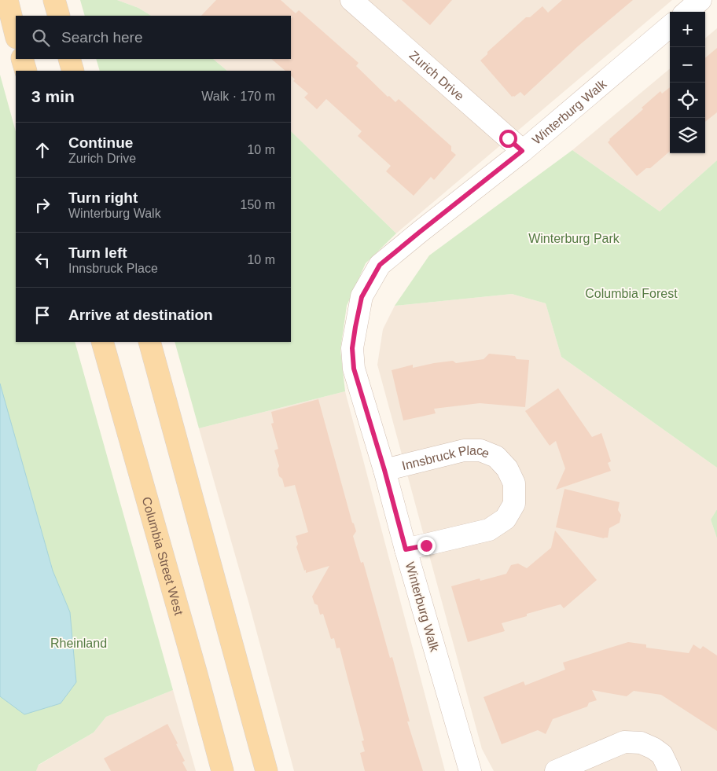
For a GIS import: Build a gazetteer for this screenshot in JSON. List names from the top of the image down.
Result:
{
  "streets": {
    "main road": ["Columbia Street West"],
    "street": ["Zurich Drive", "Winterburg Walk", "Innsbruck Place"]
  },
  "crossings": [
    ["Zurich Drive", "Winterburg Walk"],
    ["Winterburg Walk", "Innsbruck Place"]
  ],
  "parks": ["Winterburg Park", "Columbia Forest", "Rheinland"],
  "page": {
    "map_buttons": ["+", "−"],
    "search": "Search here",
    "heading": ["3 min", "Walk · 170 m"],
    "list": [
      ["Continue", "Zurich Drive", "10 m"],
      ["Turn right", "Winterburg Walk", "150 m"],
      ["Turn left", "Innsbruck Place", "10 m"],
      "Arrive at destination"
    ]
  }
}
